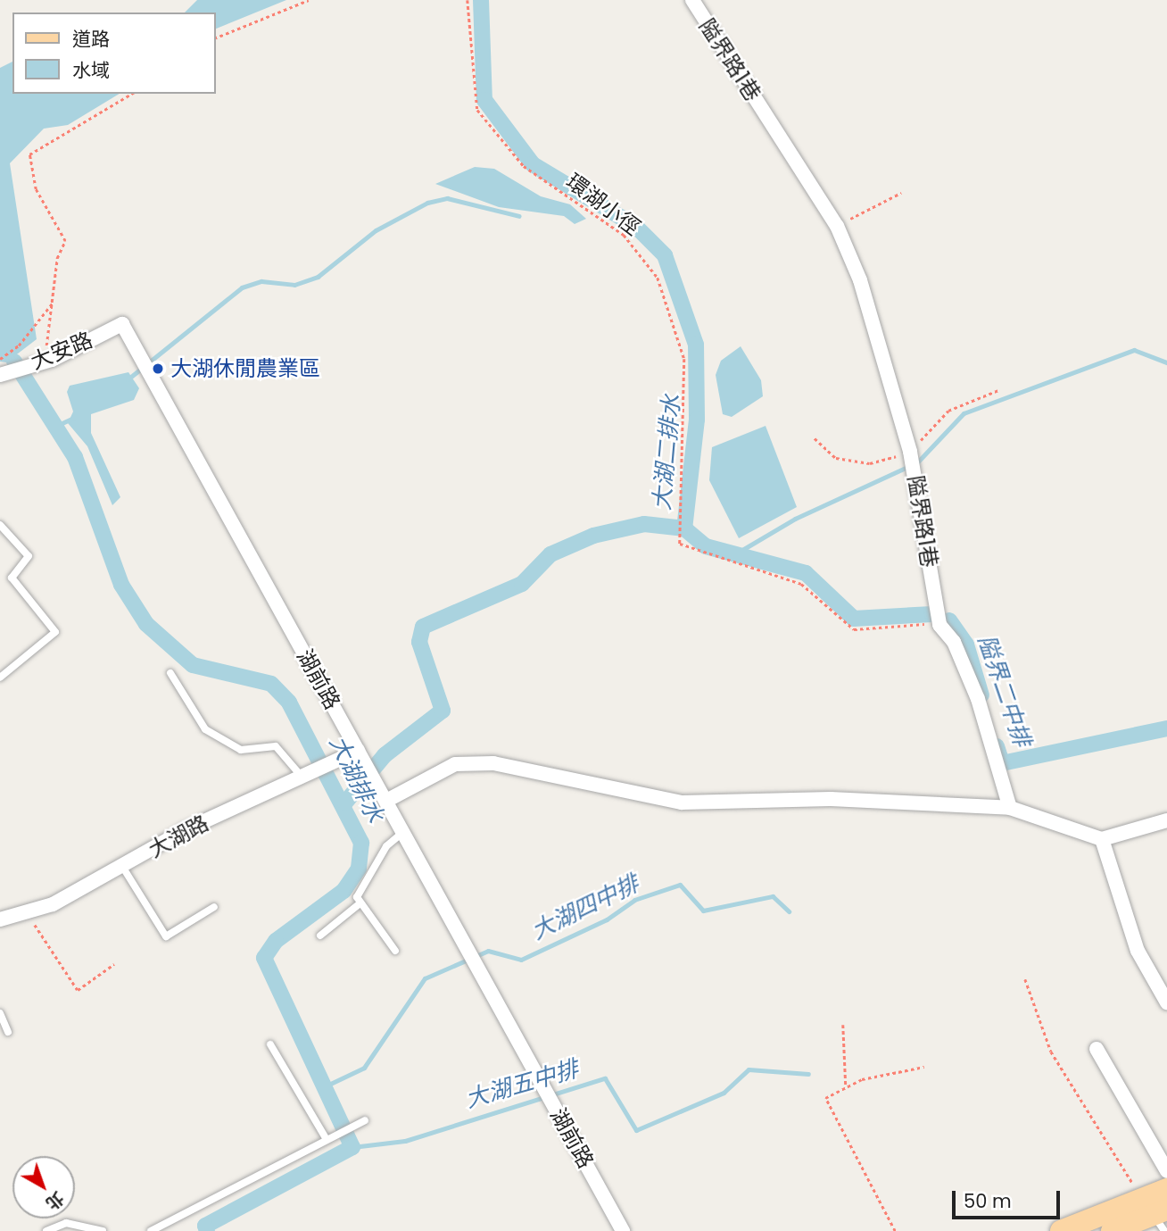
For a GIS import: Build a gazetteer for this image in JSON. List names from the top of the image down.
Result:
{
  "streets": {
    "street": [
      "隘界路1巷",
      "大安路",
      "湖前路",
      "大湖路"
    ],
    "path": ["環湖小徑"]
  },
  "crossings": [
    ["隘界路1巷", "環湖小徑"],
    ["大安路", "湖前路"],
    ["湖前路", "大湖路"]
  ],
  "water": [
    "大湖二排水",
    "隘界二中排",
    "大湖排水",
    "大湖四中排",
    "大湖五中排"
  ],
  "places": ["大湖休閒農業區"],
  "legend": ["道路", "水域"],
  "scale_bar": "50 m",
  "north": "bottom right"
}
